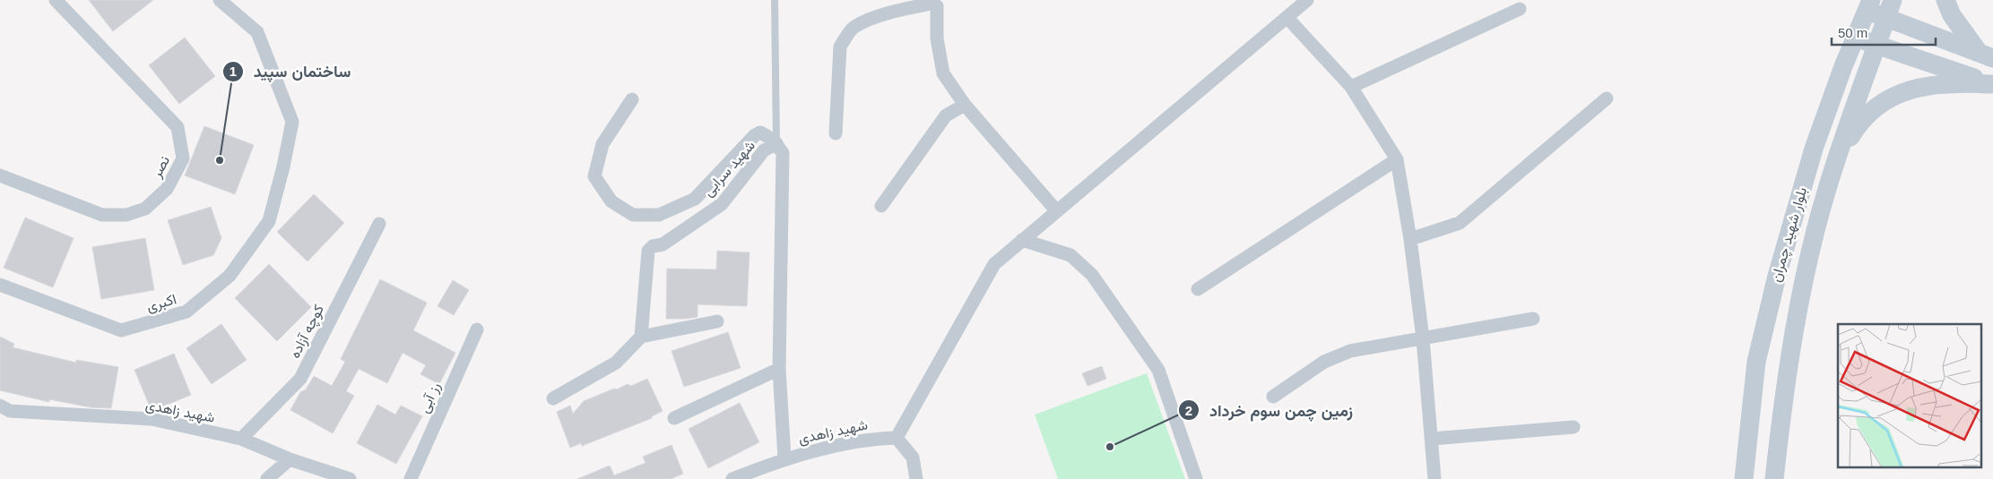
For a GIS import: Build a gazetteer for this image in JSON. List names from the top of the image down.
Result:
{
  "streets": {
    "main road": ["بلوار شهید چمران"],
    "street": [
      "نصر",
      "شهید سرابی",
      "اکبری",
      "کوچه آزاده",
      "رز آبی",
      "شهید زاهدی"
    ]
  },
  "crossings": [
    ["شهید سرابی", "شهید زاهدی"],
    ["کوچه آزاده", "شهید زاهدی"]
  ],
  "places": ["ساختمان سپید", "زمین چمن سوم خرداد"],
  "scale_bar": "50 m"
}
